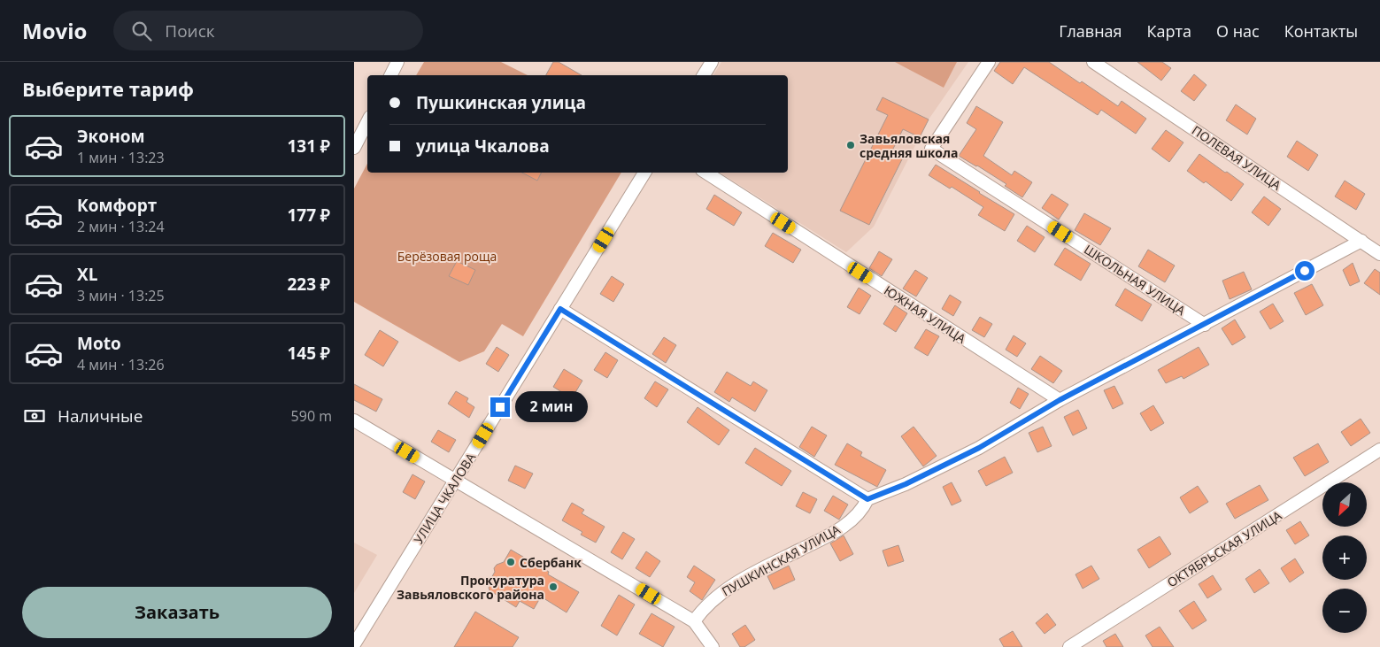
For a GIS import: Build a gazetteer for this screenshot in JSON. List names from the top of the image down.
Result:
{
  "streets": {
    "street": [
      "ПОЛЕВАЯ УЛИЦА",
      "ШКОЛЬНАЯ УЛИЦА",
      "ЮЖНАЯ УЛИЦА",
      "УЛИЦА ЧКАЛОВА",
      "ОКТЯБРЬСКАЯ УЛИЦА",
      "ПУШКИНСКАЯ УЛИЦА"
    ]
  },
  "parks": ["Берёзовая роща"],
  "places": ["Завьяловская средняя школа", "Сбербанк", "Прокуратура Завьяловского района"],
  "north": "bottom left",
  "page": {
    "header": "Movio",
    "search": "Поиск",
    "nav": [
      "Главная",
      "Карта",
      "О нас",
      "Контакты"
    ],
    "heading": "Выберите тариф",
    "banner": ["Пушкинская улица", "улица Чкалова"],
    "list": [
      {
        "name": "Эконом",
        "note": "1 мин · 13:23",
        "value": "131 ₽"
      },
      {
        "name": "Комфорт",
        "note": "2 мин · 13:24",
        "value": "177 ₽"
      },
      {
        "name": "XL",
        "note": "3 мин · 13:25",
        "value": "223 ₽"
      },
      {
        "name": "Moto",
        "note": "4 мин · 13:26",
        "value": "145 ₽"
      }
    ],
    "pay": ["Наличные", "590 m"],
    "bubble": "2 мин",
    "map_buttons": ["+", "−"],
    "buttons": "Заказать"
  }
}
